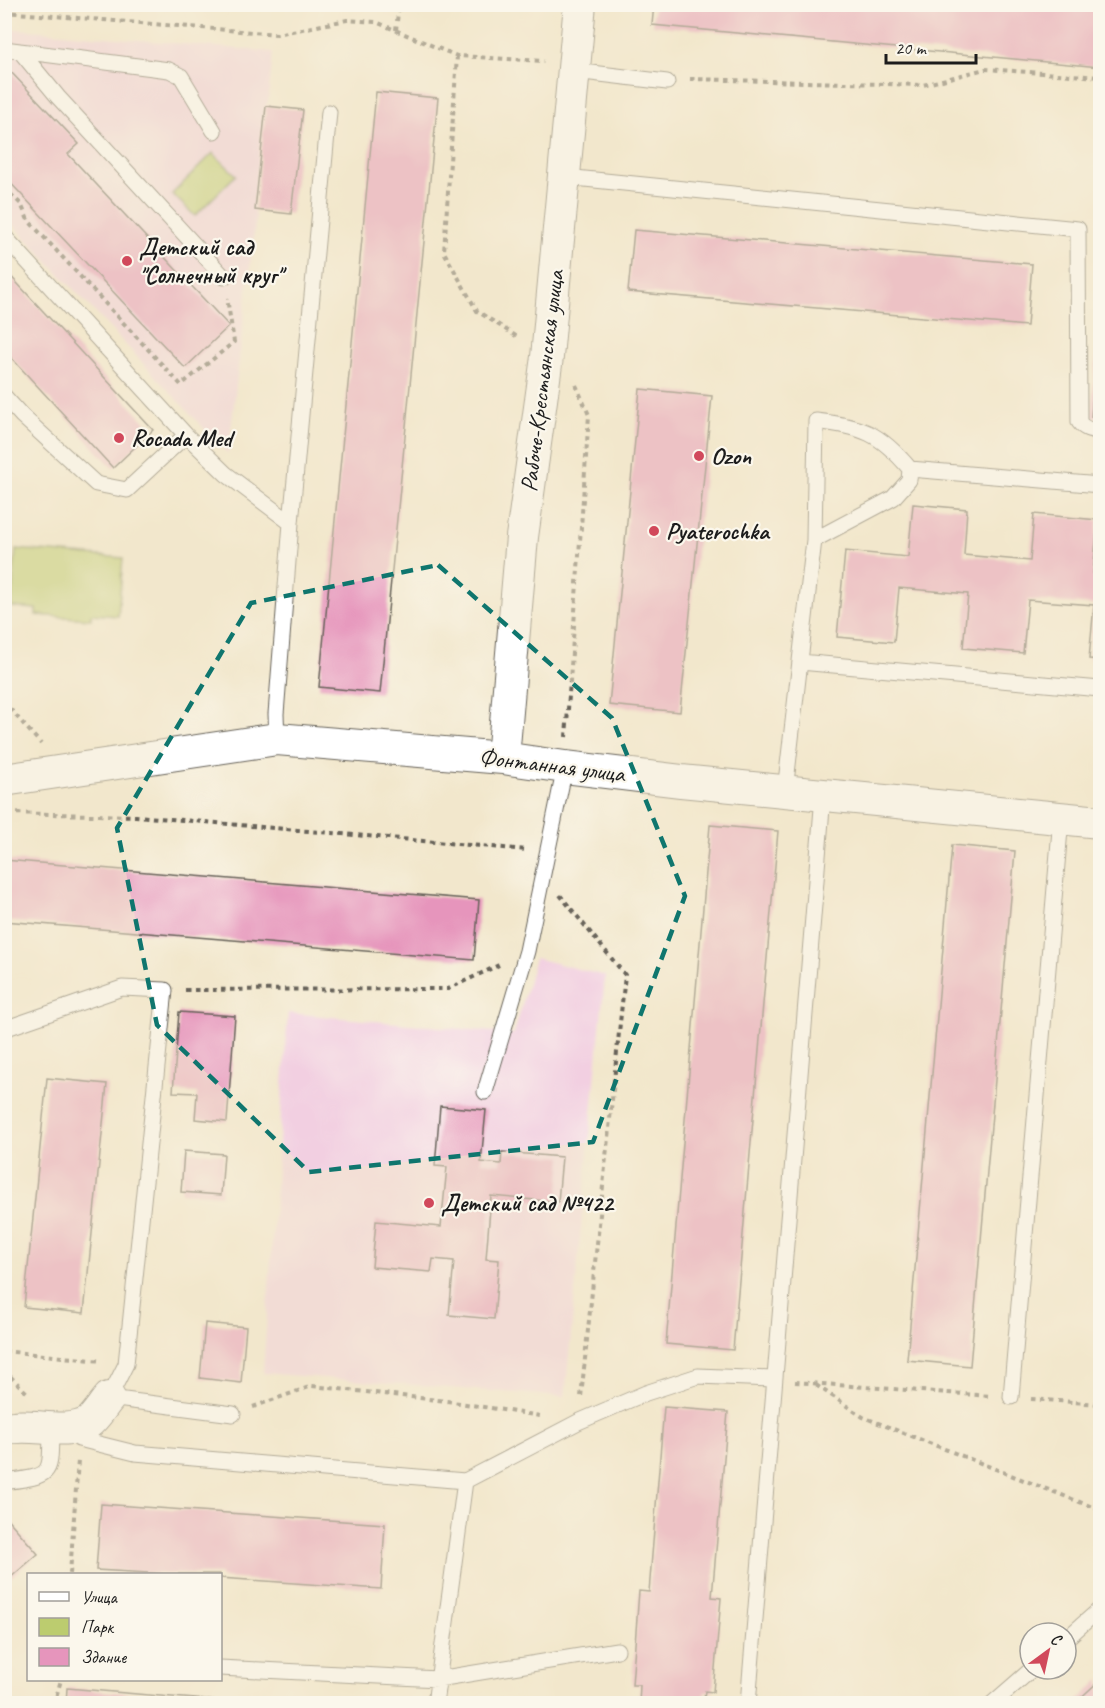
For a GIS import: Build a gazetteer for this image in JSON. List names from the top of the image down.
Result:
{
  "streets": {
    "street": ["Рабоче-Крестьянская улица", "Фонтанная улица"]
  },
  "crossings": [
    ["Рабоче-Крестьянская улица", "Фонтанная улица"]
  ],
  "places": [
    "Детский сад \"Солнечный круг\"",
    "Rocada Med",
    "Ozon",
    "Pyaterochka",
    "Детский сад №422"
  ],
  "legend": ["Улица", "Парк", "Здание"],
  "scale_bar": "20 m",
  "north": "top right"
}
